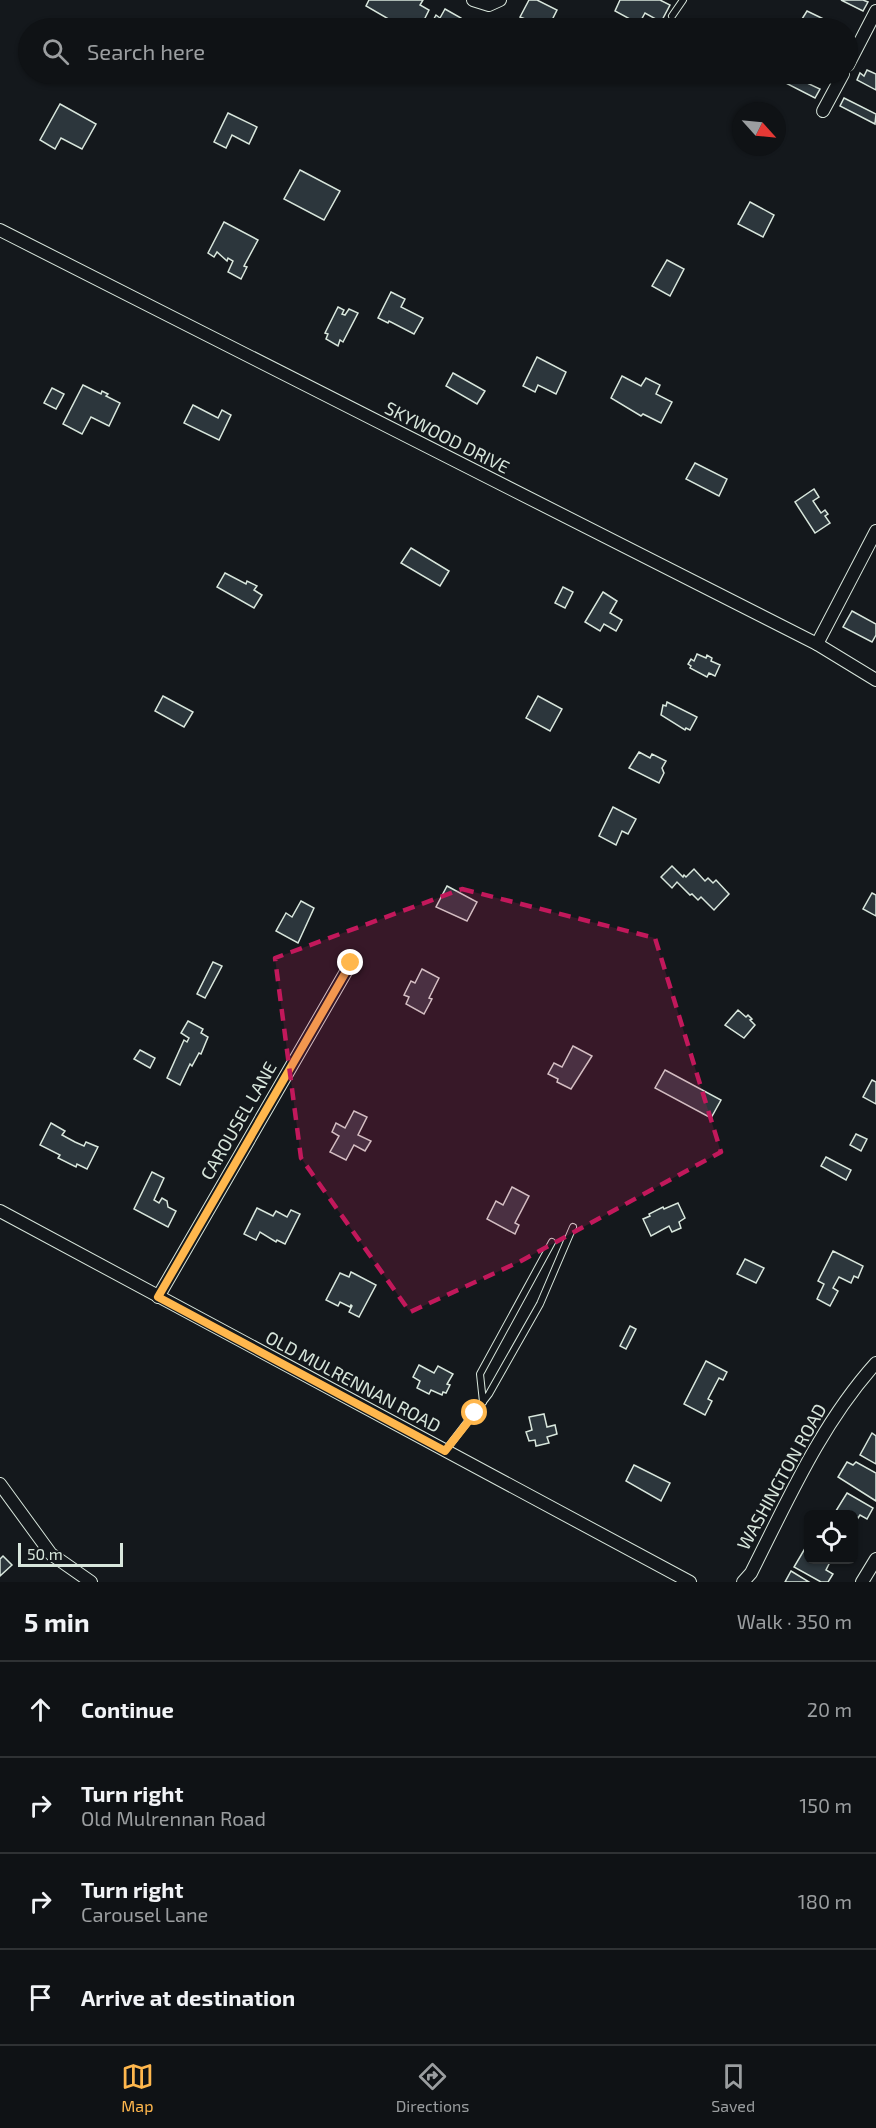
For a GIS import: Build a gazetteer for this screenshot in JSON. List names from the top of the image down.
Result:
{
  "streets": {
    "street": [
      "SKYWOOD DRIVE",
      "CAROUSEL LANE",
      "OLD MULRENNAN ROAD",
      "WASHINGTON ROAD"
    ]
  },
  "crossings": [
    ["CAROUSEL LANE", "OLD MULRENNAN ROAD"]
  ],
  "scale_bar": "50 m",
  "north": "bottom right",
  "page": {
    "search": "Search here",
    "scale": "50 m",
    "heading": ["5 min", "Walk · 350 m"],
    "list": [
      ["Continue", "20 m"],
      ["Turn right", "Old Mulrennan Road", "150 m"],
      ["Turn right", "Carousel Lane", "180 m"],
      "Arrive at destination"
    ],
    "nav": ["Map", "Directions", "Saved"]
  }
}
